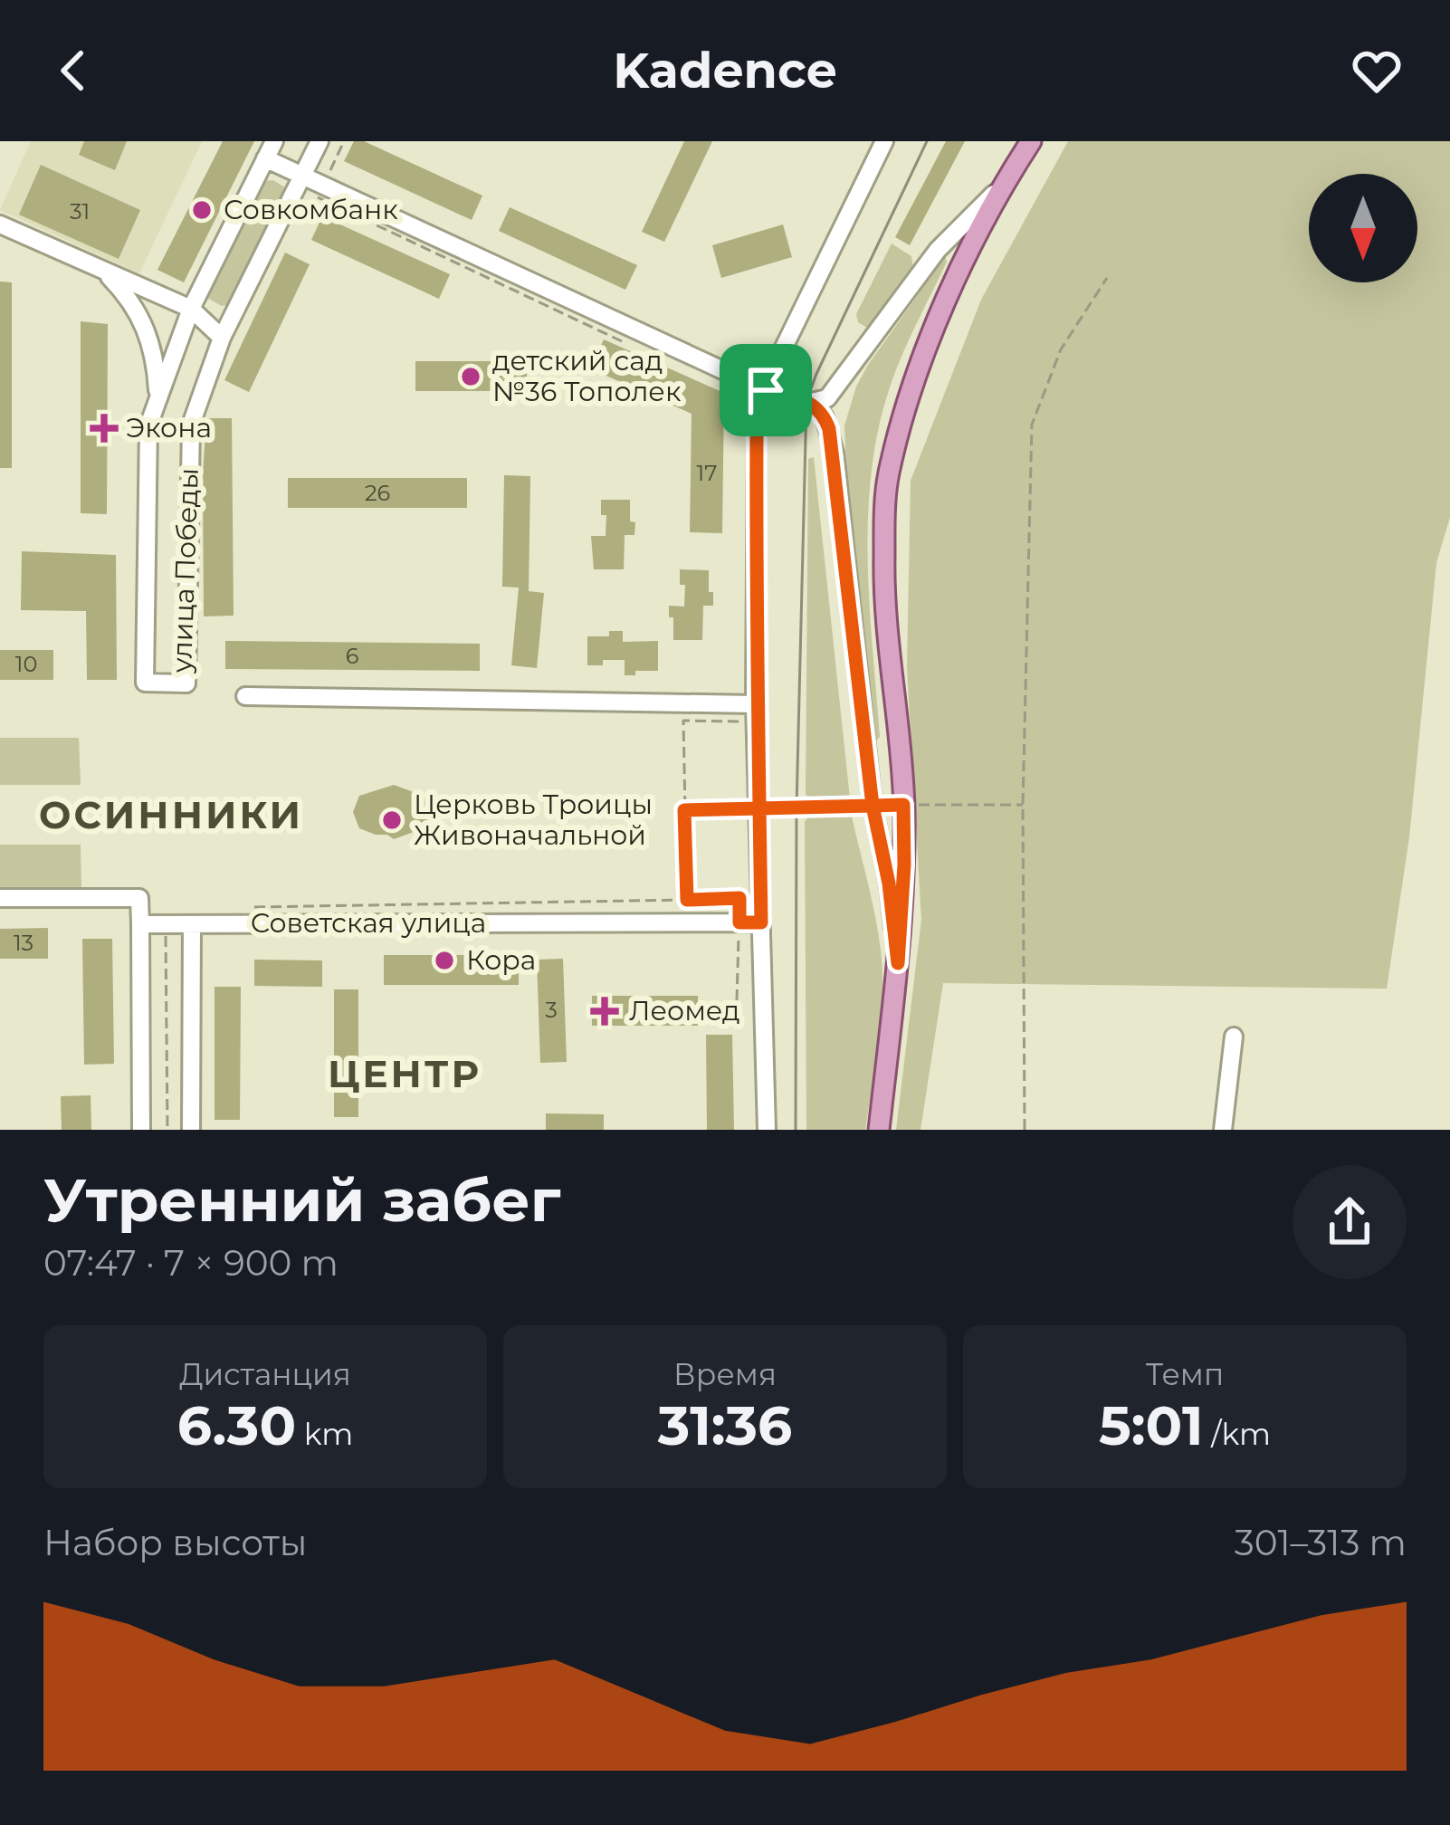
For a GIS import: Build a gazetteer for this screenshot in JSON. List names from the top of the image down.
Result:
{
  "streets": {
    "street": ["улица Победы", "Советская улица"]
  },
  "districts": ["ОСИННИКИ", "ЦЕНТР"],
  "places": {
    "other": [
      "Совкомбанк",
      "детский сад №36 Тополек",
      "Церковь Троицы Живоначальной",
      "Кора"
    ],
    "health": ["Экона", "Леомед"]
  },
  "house_numbers": [
    "31",
    "17",
    "26",
    "6",
    "10",
    "13",
    "3"
  ],
  "north": "bottom",
  "page": {
    "header": "Kadence",
    "heading": ["Утренний забег", "07:47 · 7 × 900 m"],
    "stats": [
      ["Дистанция", "6.30 km"],
      ["Время", "31:36"],
      ["Темп", "5:01 /km"]
    ],
    "chart": ["Набор высоты", "301–313 m"]
  }
}
